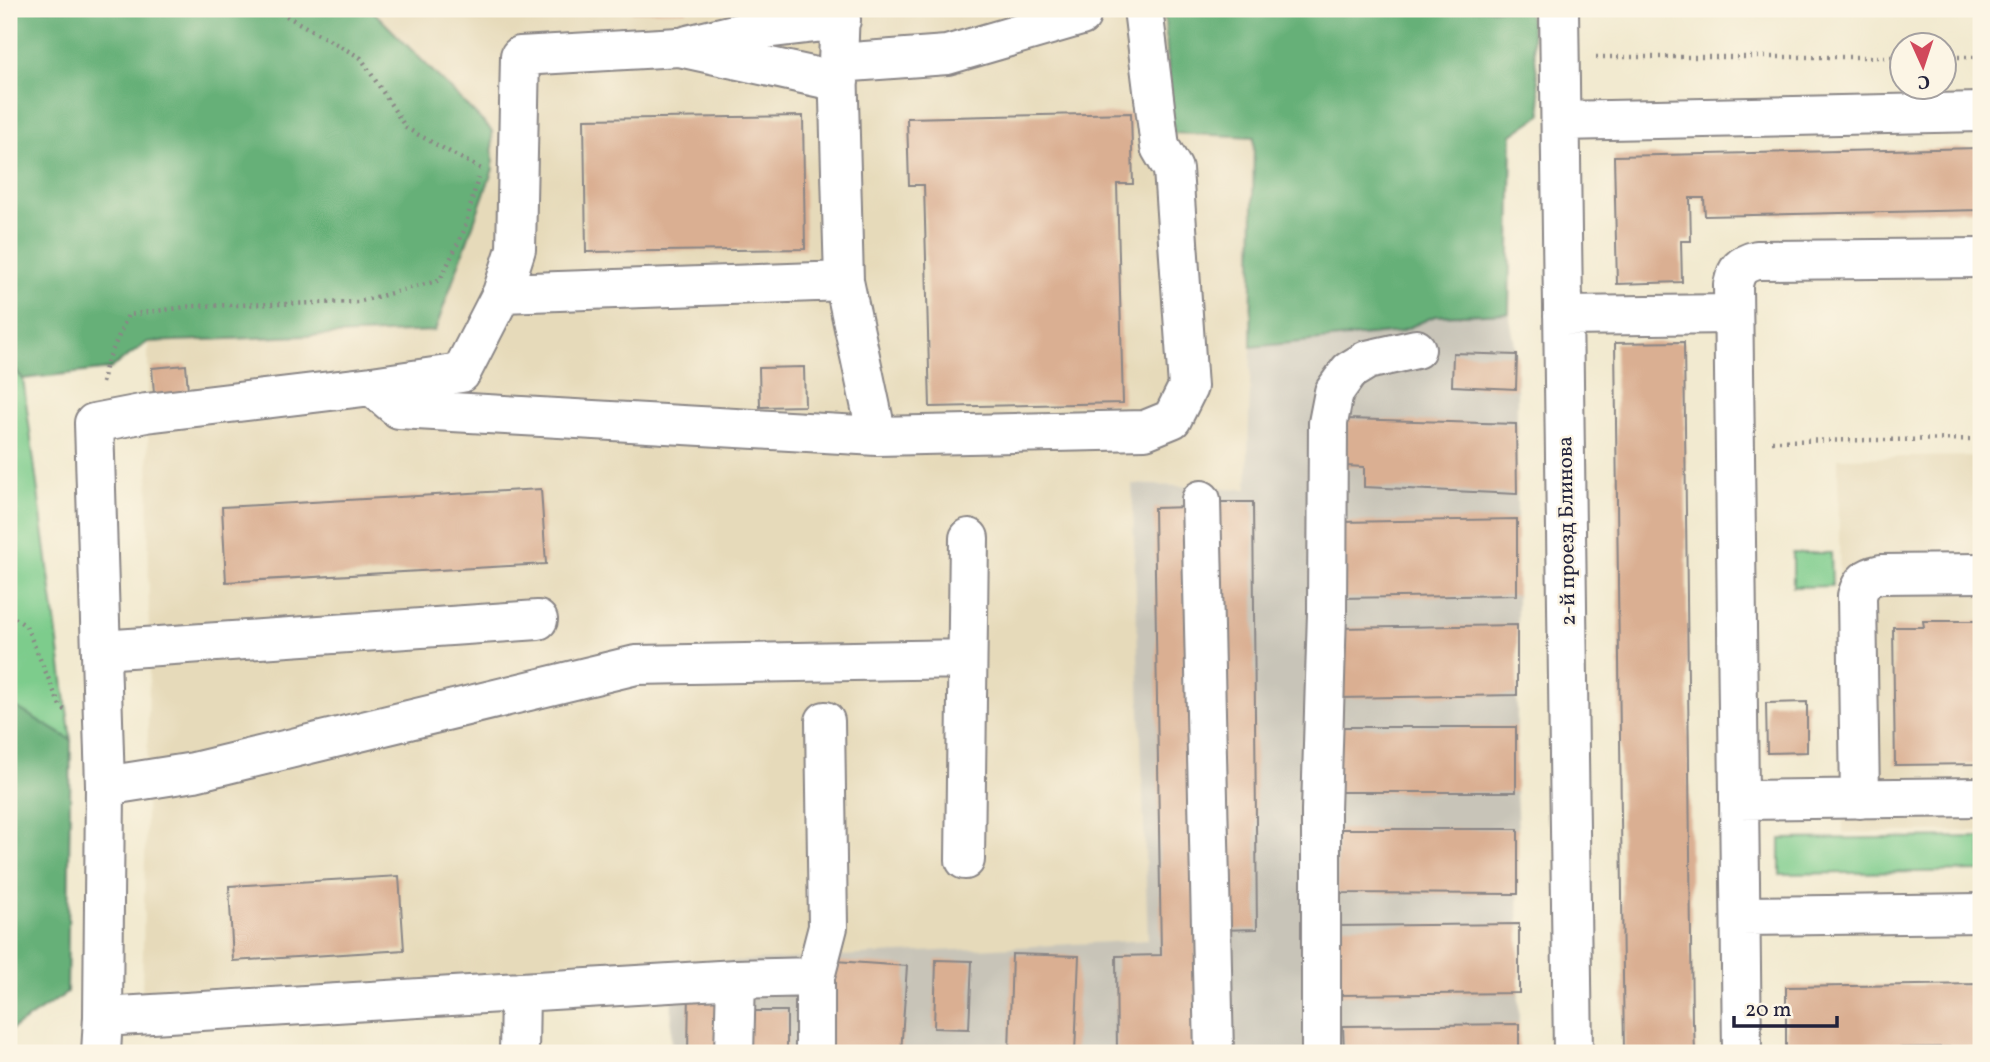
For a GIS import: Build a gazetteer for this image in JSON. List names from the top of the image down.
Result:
{
  "streets": {
    "street": ["2-й проезд Блинова"]
  },
  "scale_bar": "20 m",
  "north": "bottom"
}
